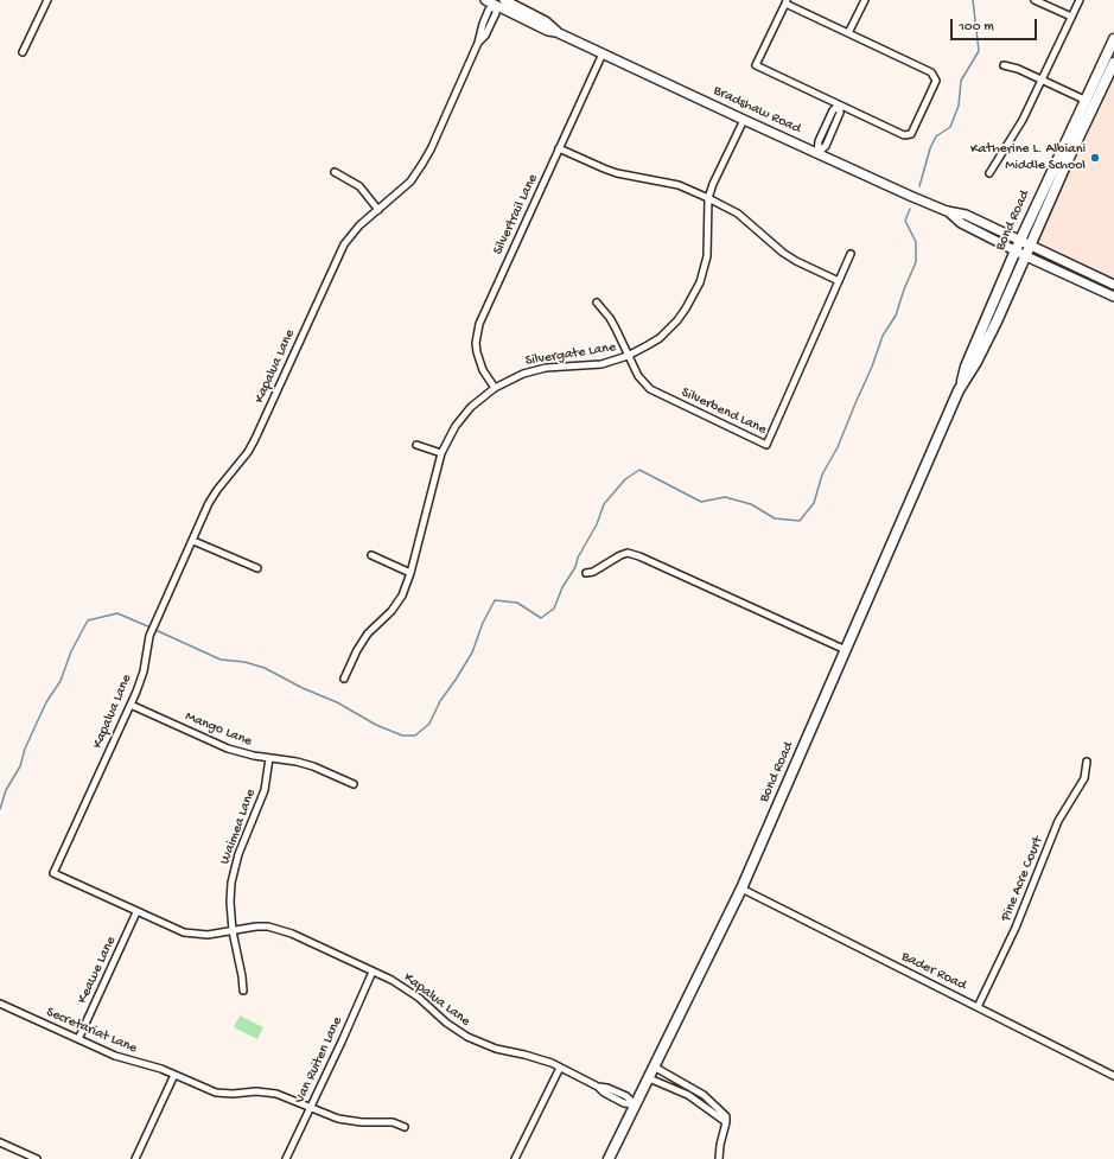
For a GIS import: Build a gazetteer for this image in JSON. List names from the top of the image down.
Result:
{
  "streets": {
    "main road": ["Bradshaw Road", "Bond Road"],
    "street": [
      "Silvertrail Lane",
      "Silvergate Lane",
      "Kapalua Lane",
      "Silverbend Lane",
      "Mango Lane",
      "Waimea Lane",
      "Pine Acre Court",
      "Keawe Lane",
      "Bader Road",
      "Secretariat Lane",
      "Van Ruiten Lane"
    ]
  },
  "crossings": [
    ["Bradshaw Road", "Silvertrail Lane"],
    ["Bradshaw Road", "Bond Road"],
    ["Bradshaw Road", "Silvergate Lane"],
    ["Bradshaw Road", "Kapalua Lane"],
    ["Silvertrail Lane", "Silvergate Lane"],
    ["Bond Road", "Kapalua Lane"],
    ["Bond Road", "Bader Road"],
    ["Silvergate Lane", "Silverbend Lane"],
    ["Kapalua Lane", "Mango Lane"],
    ["Kapalua Lane", "Waimea Lane"],
    ["Kapalua Lane", "Keawe Lane"],
    ["Kapalua Lane", "Van Ruiten Lane"],
    ["Mango Lane", "Waimea Lane"],
    ["Pine Acre Court", "Bader Road"],
    ["Keawe Lane", "Secretariat Lane"],
    ["Secretariat Lane", "Van Ruiten Lane"]
  ],
  "places": ["Katherine L. Albiani Middle School"],
  "scale_bar": "100 m"
}
